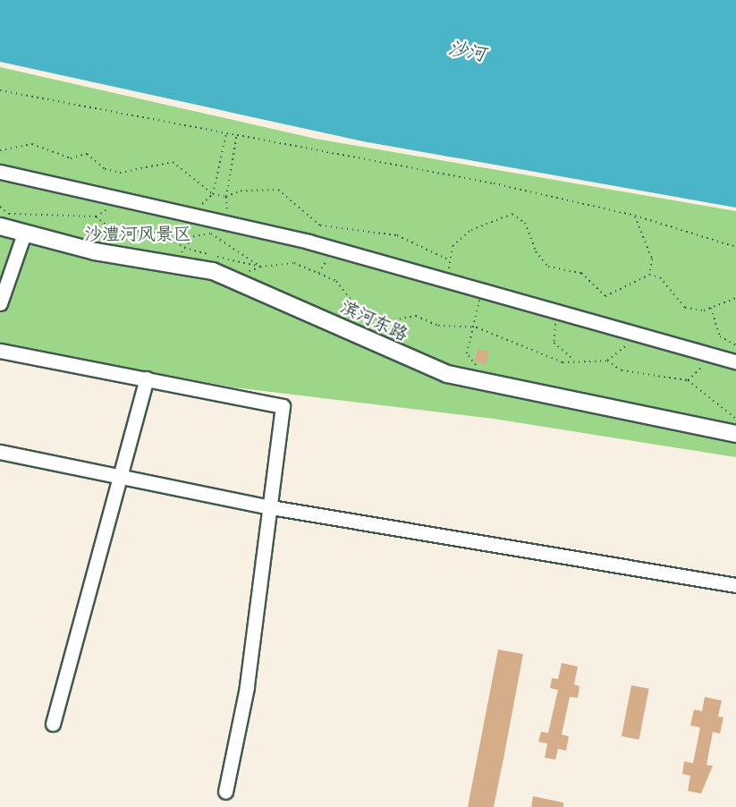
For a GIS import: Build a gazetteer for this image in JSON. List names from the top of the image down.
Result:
{
  "streets": {
    "street": ["滨河东路"]
  },
  "water": ["沙河"],
  "parks": ["沙澧河风景区"]
}
